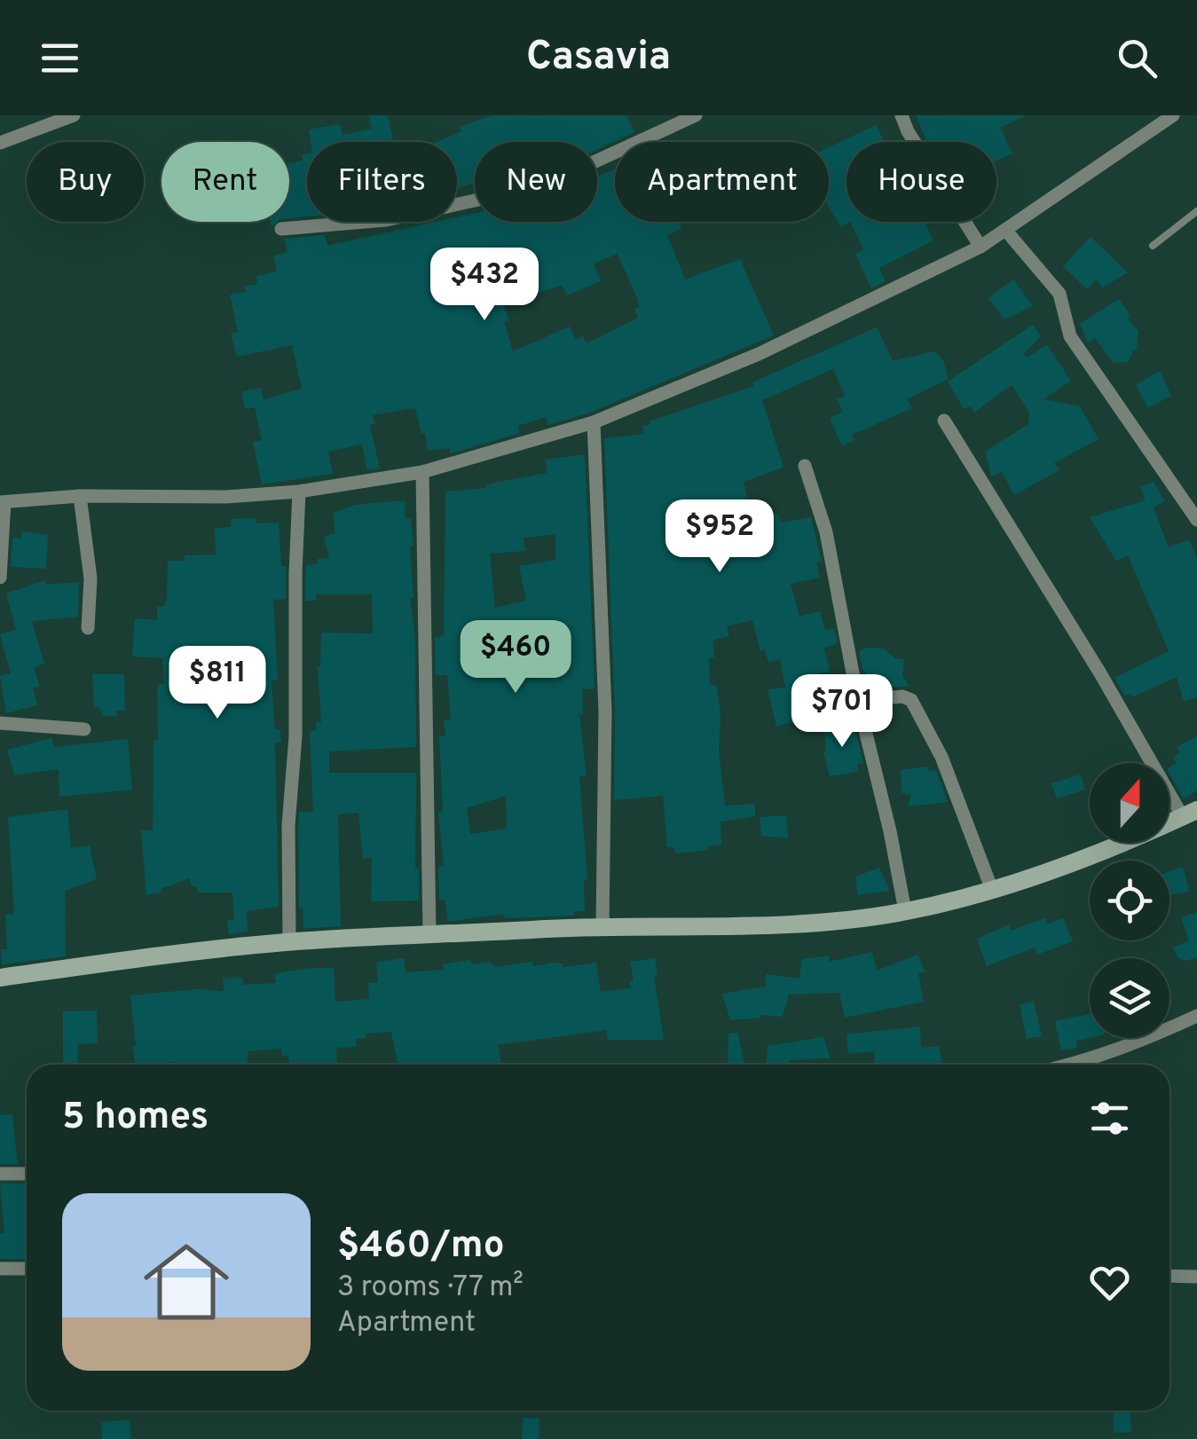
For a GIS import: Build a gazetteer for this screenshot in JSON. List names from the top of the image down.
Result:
{
  "north": "top",
  "page": {
    "header": "Casavia",
    "chip": [
      "Buy",
      "Rent",
      "Filters",
      "New",
      "Apartment",
      "House"
    ],
    "price": [
      "$432",
      "$952",
      "$460",
      "$811",
      "$701"
    ],
    "heading": "5 homes",
    "list": [
      {
        "name": "$460/mo",
        "note": "3 rooms · 77 m² · Apartment"
      }
    ]
  }
}
